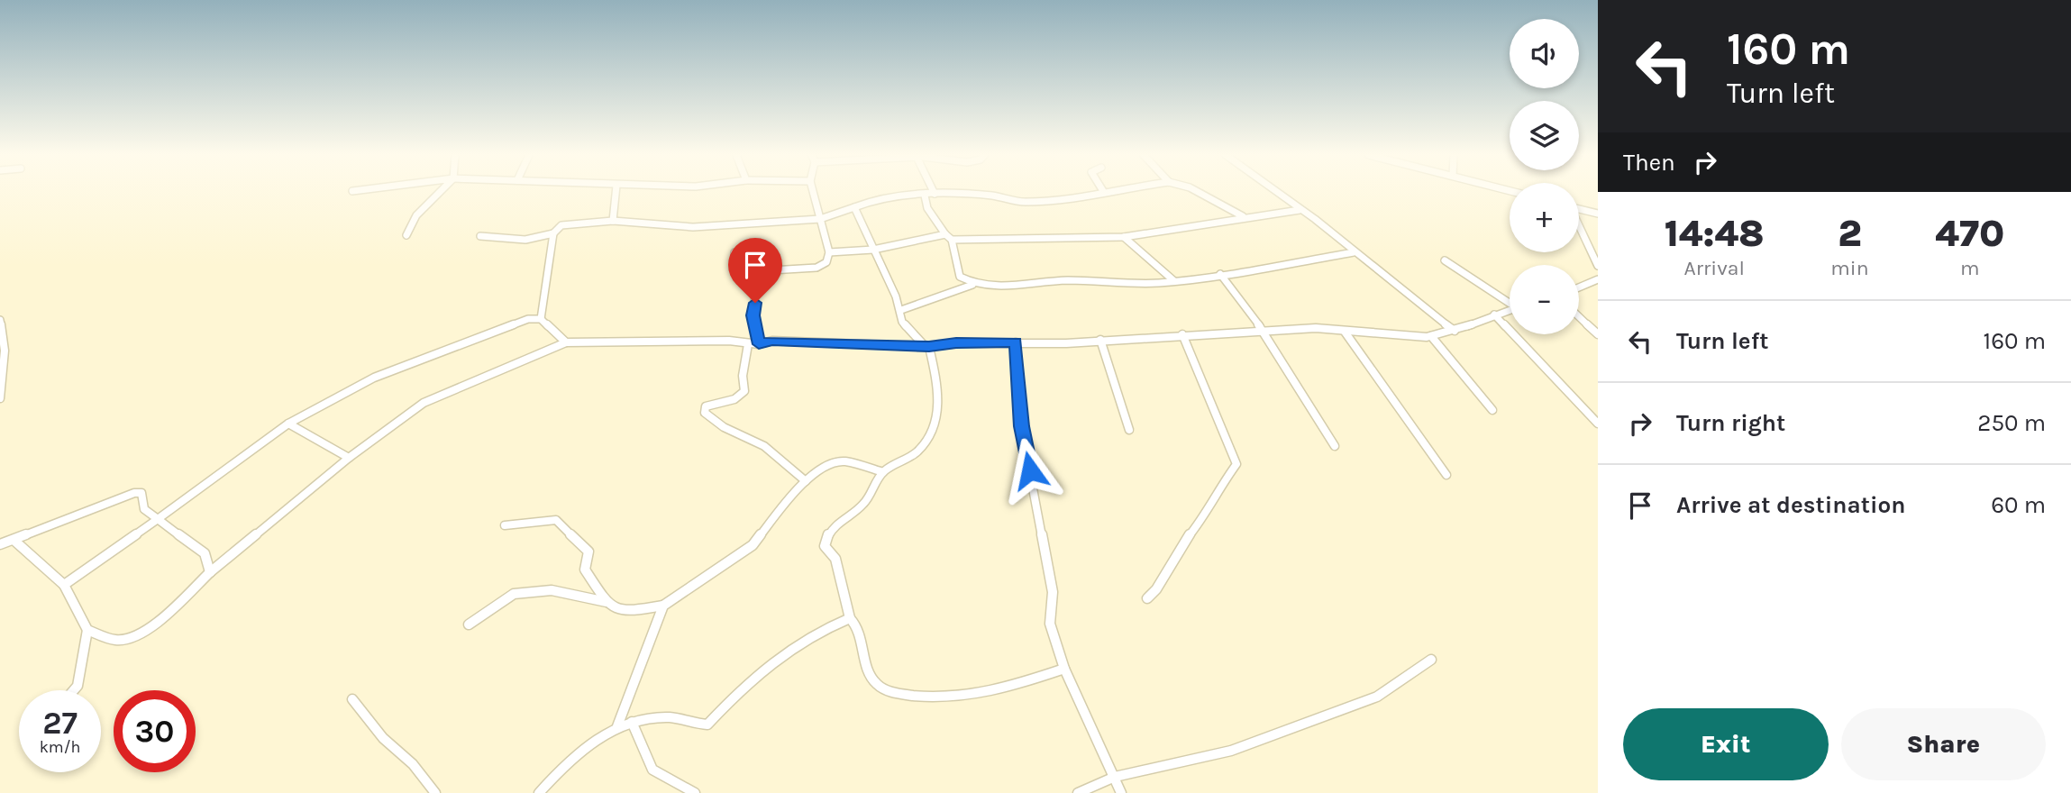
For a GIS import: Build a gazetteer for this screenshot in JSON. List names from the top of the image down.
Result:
{
  "page": {
    "turn": ["160 m", "Turn left"],
    "map_buttons": ["+", "−"],
    "then": "Then",
    "eta": [
      "14:48",
      "Arrival",
      "2",
      "min",
      "470",
      "m"
    ],
    "list": [
      {
        "name": "Turn left",
        "value": "160 m"
      },
      {
        "name": "Turn right",
        "value": "250 m"
      },
      {
        "name": "Arrive at destination",
        "value": "60 m"
      }
    ],
    "speed": "27 km/h",
    "limit": "30",
    "buttons": ["Exit", "Share"]
  }
}
